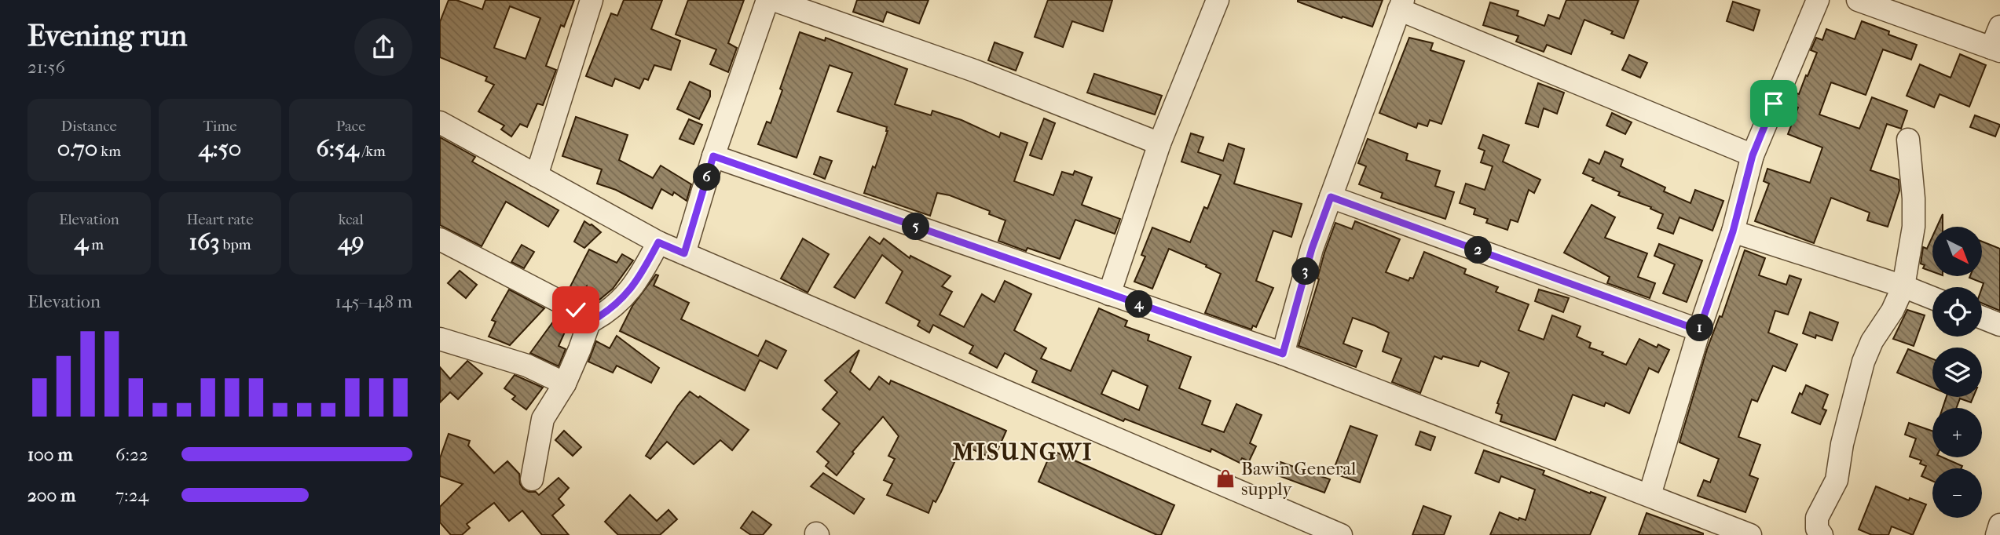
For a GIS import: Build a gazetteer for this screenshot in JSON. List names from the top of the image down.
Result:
{
  "districts": ["MISUNGWI"],
  "places": {
    "shop": ["Bawin General supply"]
  },
  "north": "bottom right",
  "page": {
    "heading": ["Evening run", "21:56"],
    "stats": [
      ["Distance", "0.70 km"],
      ["Time", "4:50"],
      ["Pace", "6:54 /km"],
      ["Elevation", "4 m"],
      ["Heart rate", "163 bpm"],
      ["kcal", "49"]
    ],
    "pins": [
      "6",
      "5",
      "2",
      "3",
      "4",
      "1"
    ],
    "map_buttons": ["+", "−"],
    "chart": ["Elevation", "145–148 m"],
    "list": [
      {
        "name": "100 m",
        "note": "6:22"
      },
      {
        "name": "200 m",
        "note": "7:24"
      }
    ]
  }
}
